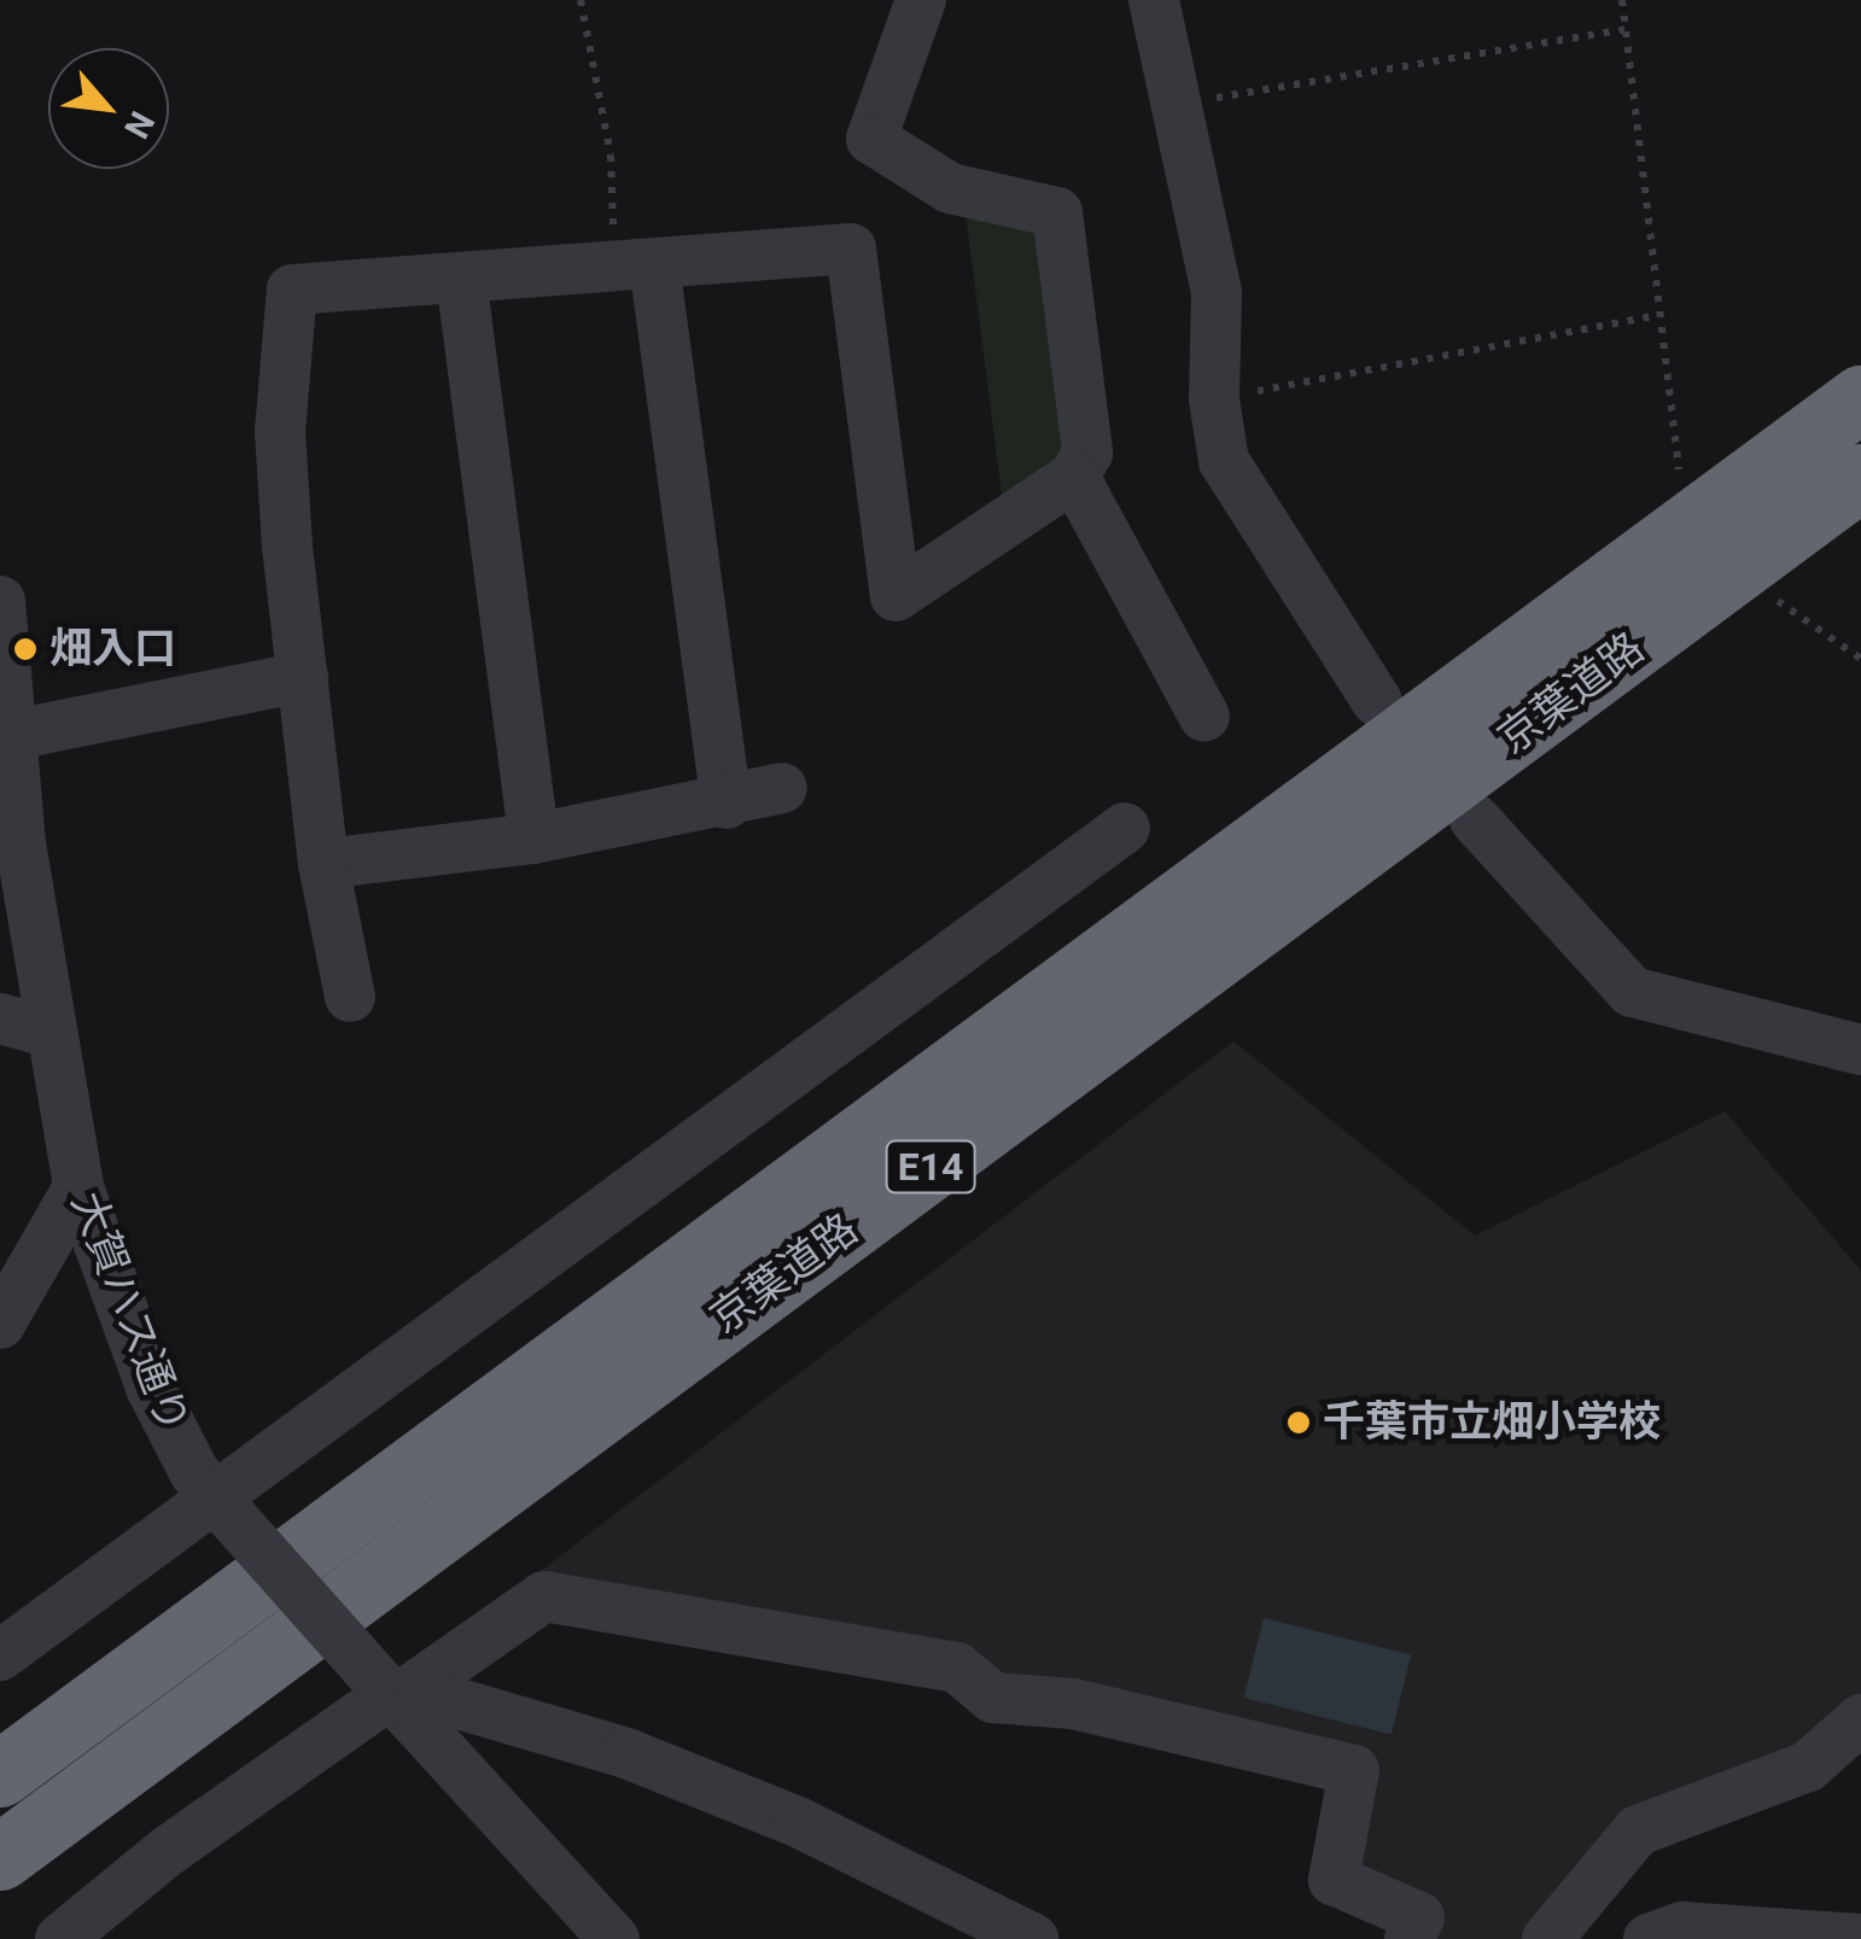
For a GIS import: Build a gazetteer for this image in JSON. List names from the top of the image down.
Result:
{
  "streets": {
    "highway": ["京葉道路", "E14"],
    "street": ["大賀ハス通り"]
  },
  "places": ["畑入口", "千葉市立畑小学校"],
  "north": "bottom right"
}
